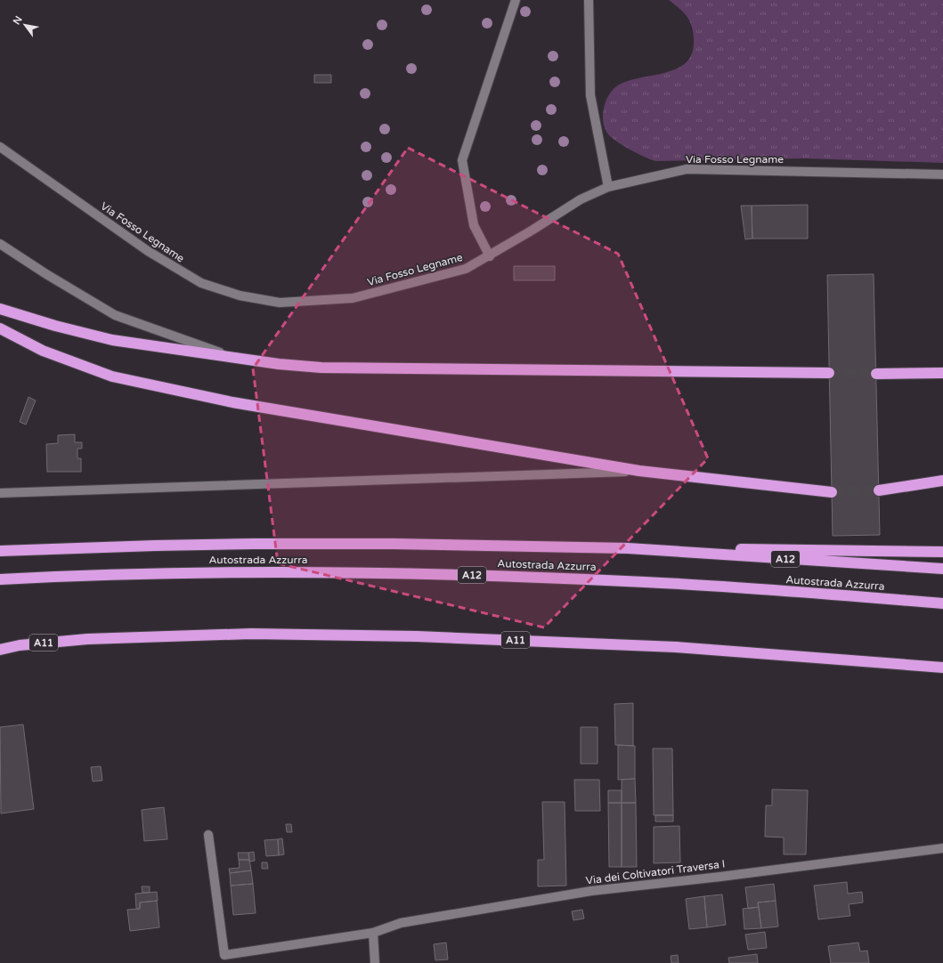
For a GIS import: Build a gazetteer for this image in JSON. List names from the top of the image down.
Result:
{
  "streets": {
    "highway": ["A12", "Autostrada Azzurra", "A11"],
    "street": ["Via Fosso Legname", "Via dei Coltivatori Traversa I"]
  },
  "north": "top left"
}
